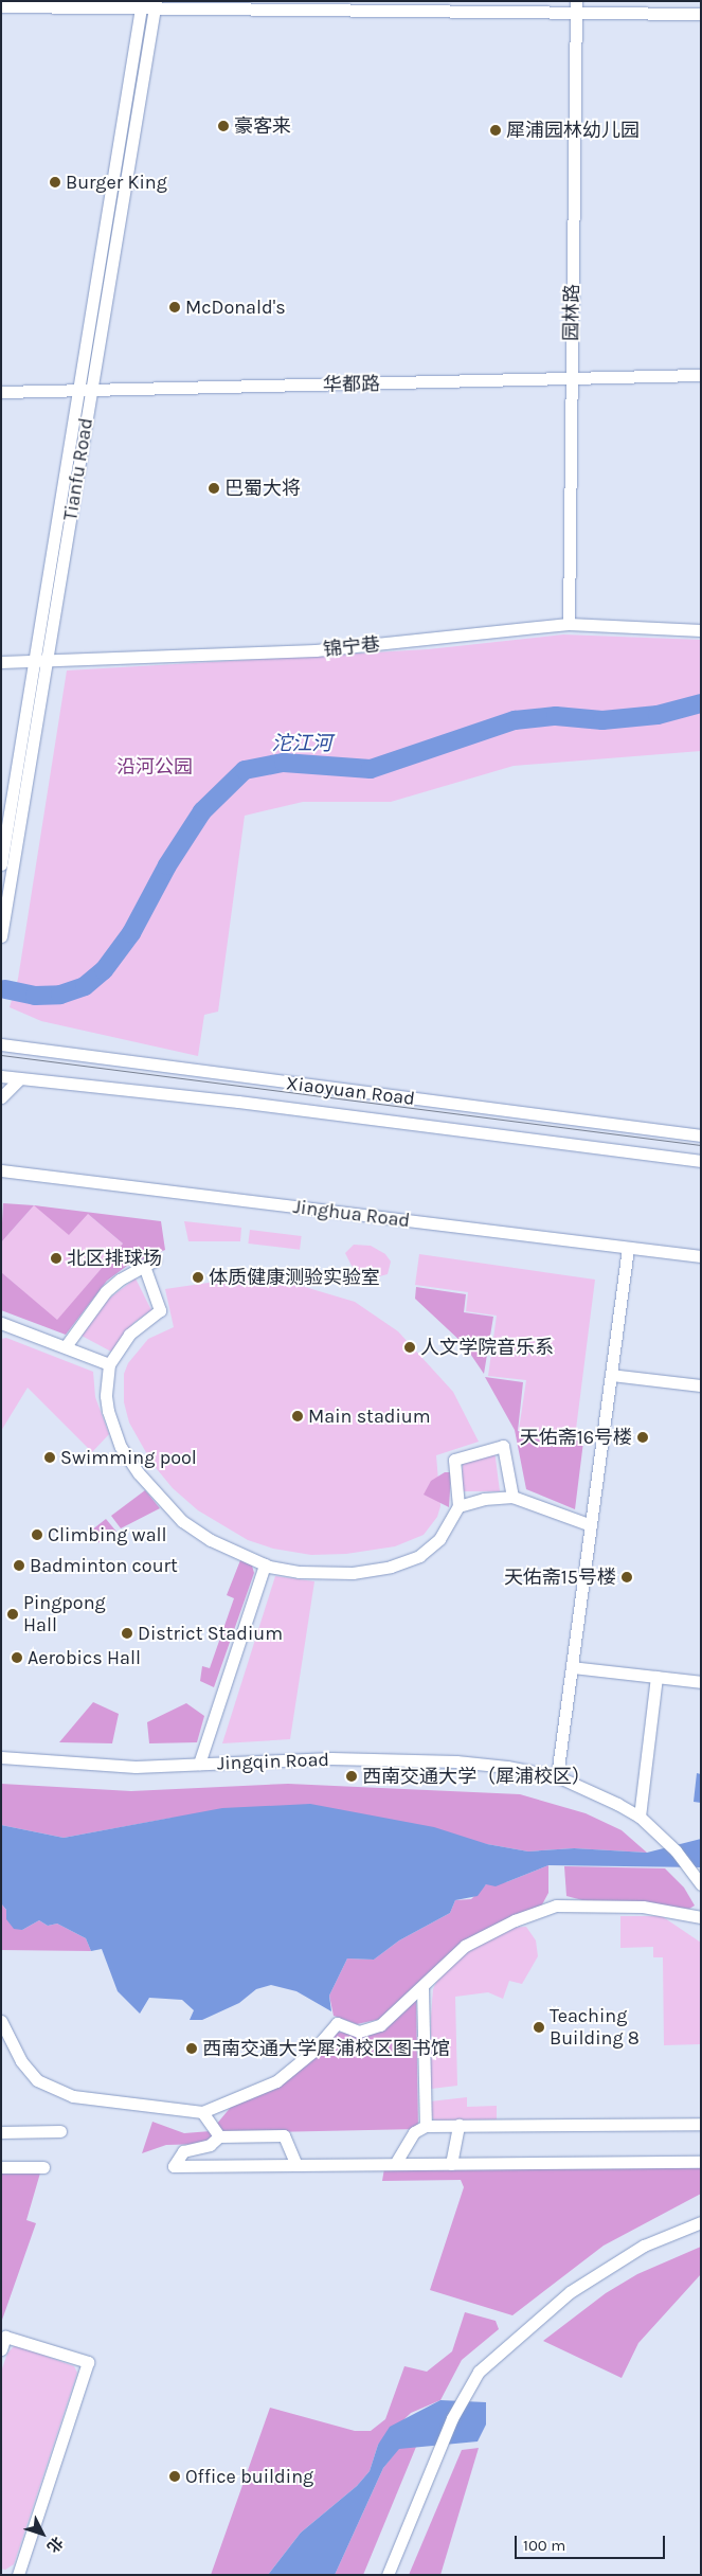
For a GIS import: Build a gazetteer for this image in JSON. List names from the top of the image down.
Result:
{
  "streets": {
    "street": [
      "园林路",
      "华都路",
      "Tianfu Road",
      "锦宁巷",
      "Xiaoyuan Road",
      "Jinghua Road",
      "Jingqin Road"
    ]
  },
  "crossings": [
    ["园林路", "华都路"],
    ["园林路", "锦宁巷"],
    ["华都路", "Tianfu Road"],
    ["Tianfu Road", "锦宁巷"]
  ],
  "water": ["沱江河"],
  "parks": ["沿河公园"],
  "places": [
    "豪客来",
    "犀浦园林幼儿园",
    "Burger King",
    "McDonald's",
    "巴蜀大将",
    "北区排球场",
    "体质健康测验实验室",
    "人文学院音乐系",
    "Main stadium",
    "天佑斋16号楼",
    "Swimming pool",
    "Climbing wall",
    "Badminton court",
    "天佑斋15号楼",
    "Pingpong Hall",
    "District Stadium",
    "Aerobics Hall",
    "西南交通大学（犀浦校区）",
    "Teaching Building 8",
    "西南交通大学犀浦校区图书馆",
    "Office building"
  ],
  "scale_bar": "100 m",
  "north": "bottom right"
}
